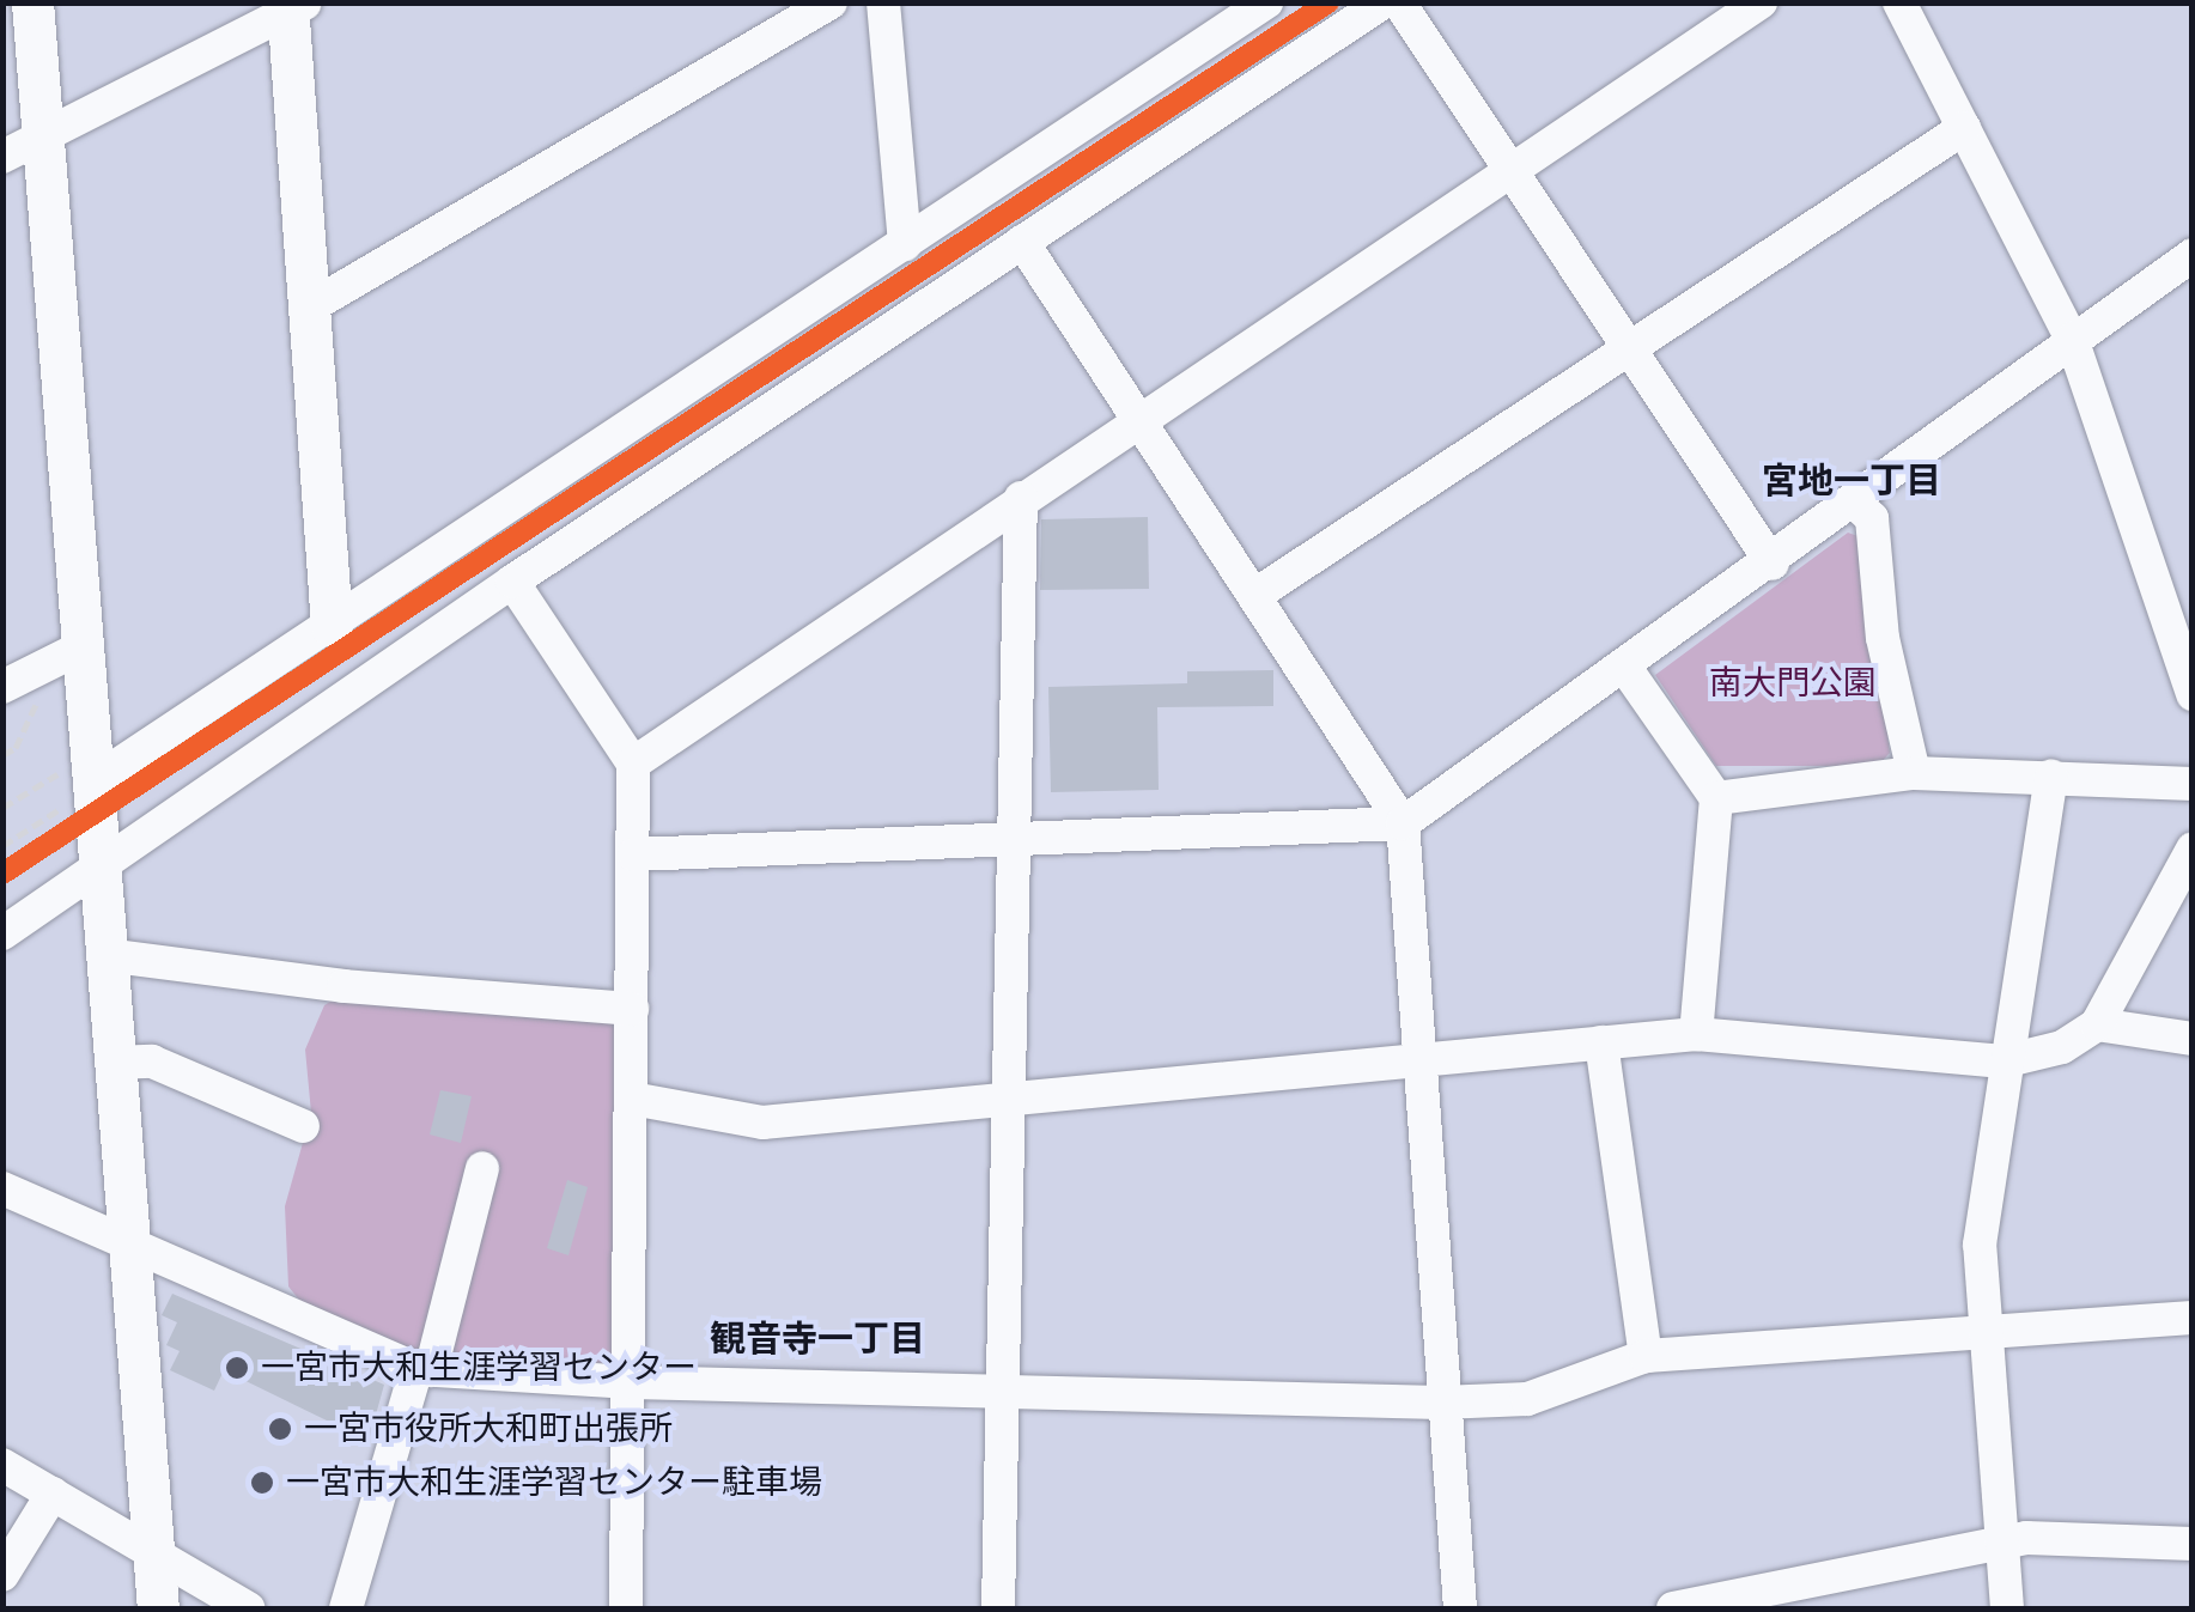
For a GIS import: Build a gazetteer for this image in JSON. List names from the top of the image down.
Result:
{
  "districts": ["宮地一丁目", "観音寺一丁目"],
  "parks": ["南大門公園"],
  "places": ["一宮市大和生涯学習センター", "一宮市役所大和町出張所", "一宮市大和生涯学習センター駐車場"]
}
